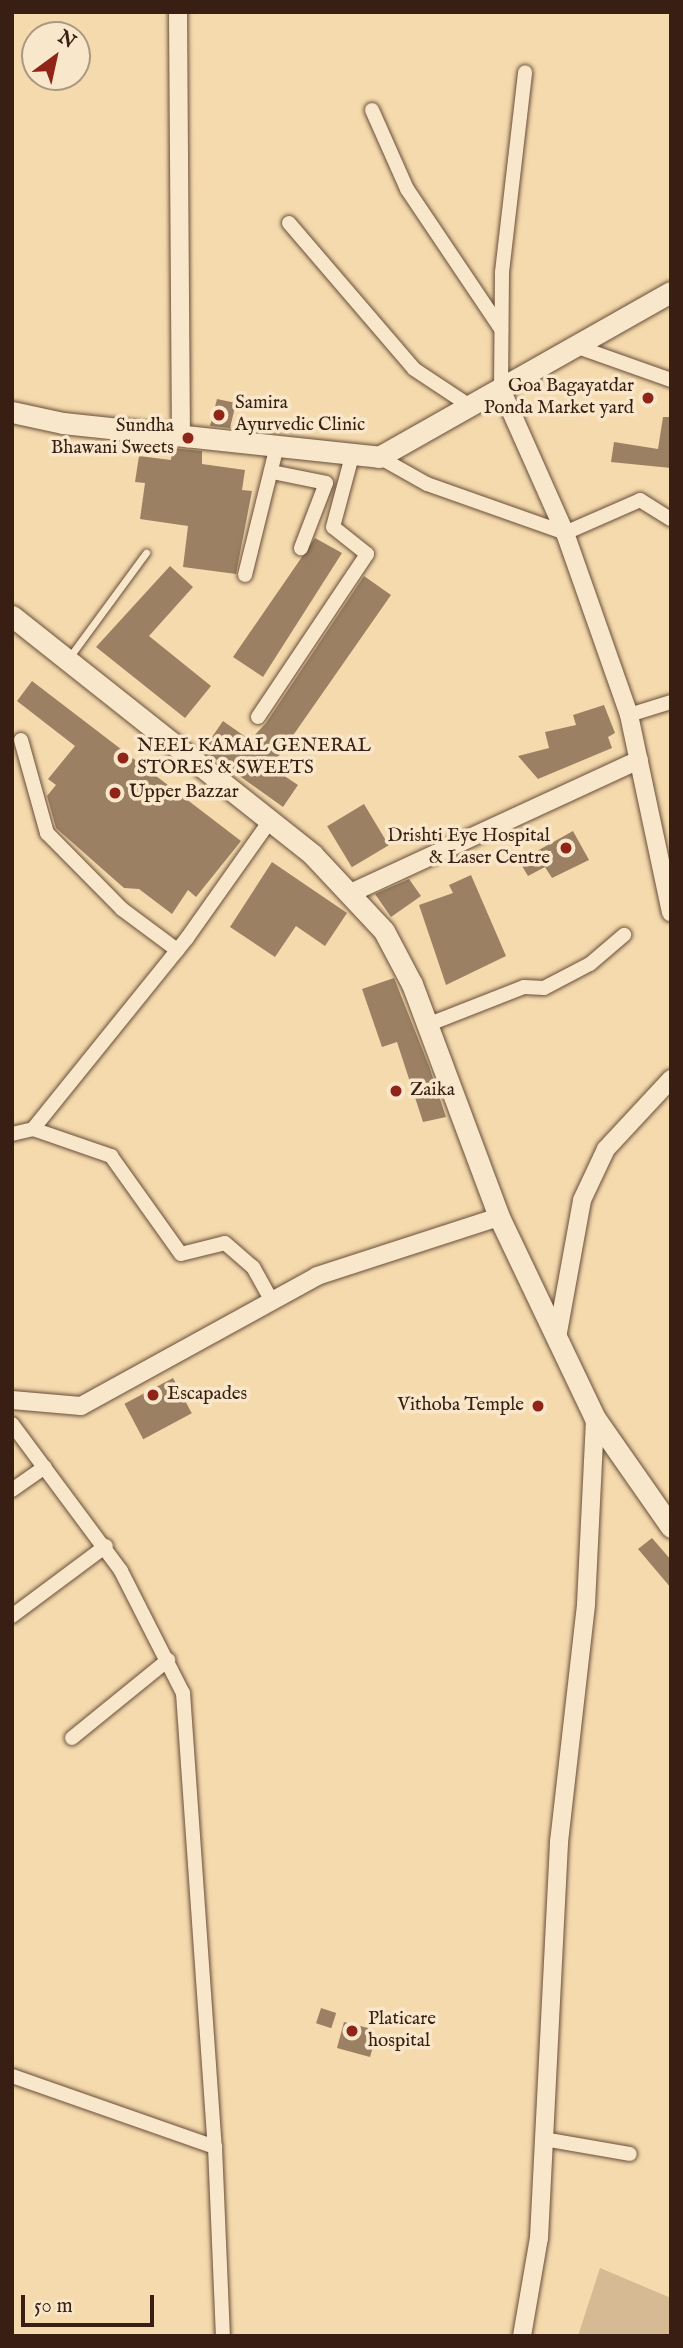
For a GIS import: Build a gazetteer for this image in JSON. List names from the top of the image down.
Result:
{
  "places": [
    "Goa Bagayatdar Ponda Market yard",
    "Samira Ayurvedic Clinic",
    "Sundha Bhawani Sweets",
    "NEEL KAMAL GENERAL STORES & SWEETS",
    "Upper Bazzar",
    "Drishti Eye Hospital & Laser Centre",
    "Zaika",
    "Escapades",
    "Vithoba Temple",
    "Platicare hospital"
  ],
  "scale_bar": "50 m",
  "north": "top right"
}
